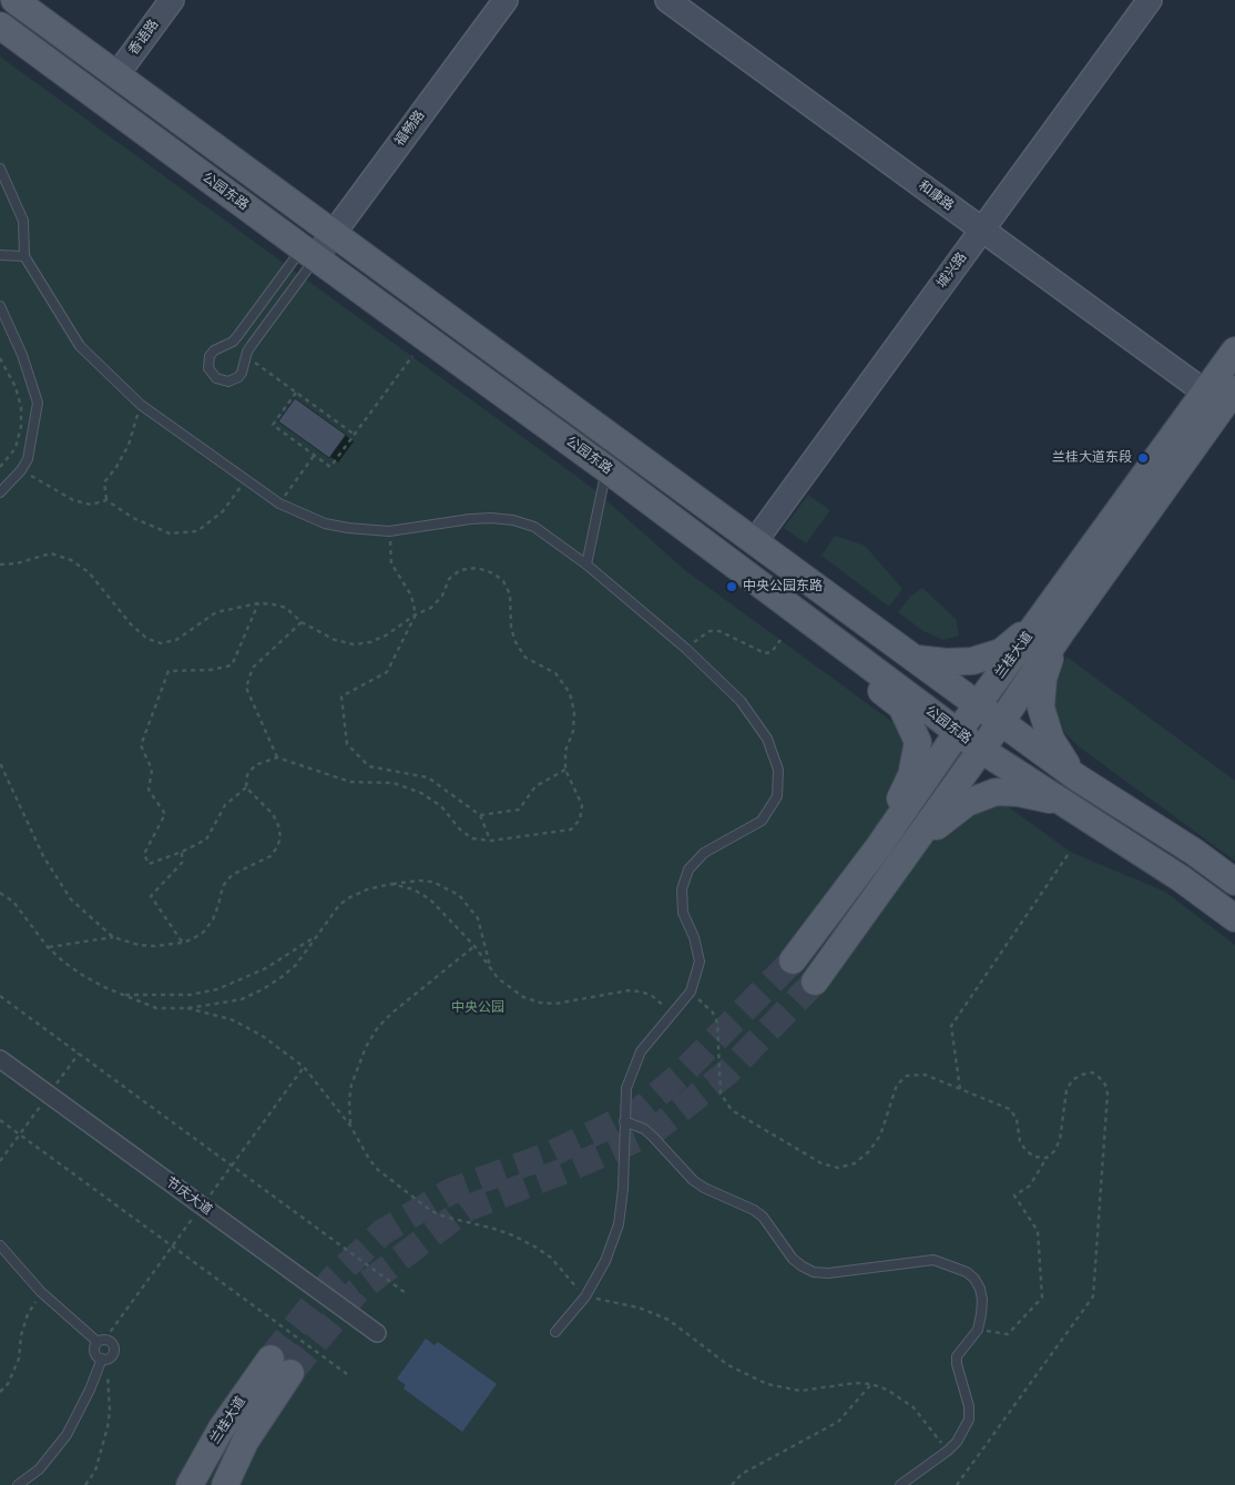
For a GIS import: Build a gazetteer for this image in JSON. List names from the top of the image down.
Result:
{
  "streets": {
    "main road": ["公园东路", "兰桂大道"],
    "street": [
      "香语路",
      "福畅路",
      "和康路",
      "城兴路",
      "节庆大道"
    ]
  },
  "crossings": [
    ["香语路", "公园东路"],
    ["福畅路", "公园东路"],
    ["公园东路", "城兴路"],
    ["公园东路", "兰桂大道"],
    ["和康路", "城兴路"],
    ["和康路", "兰桂大道"]
  ],
  "parks": ["中央公园"],
  "places": ["兰桂大道东段", "中央公园东路"]
}
